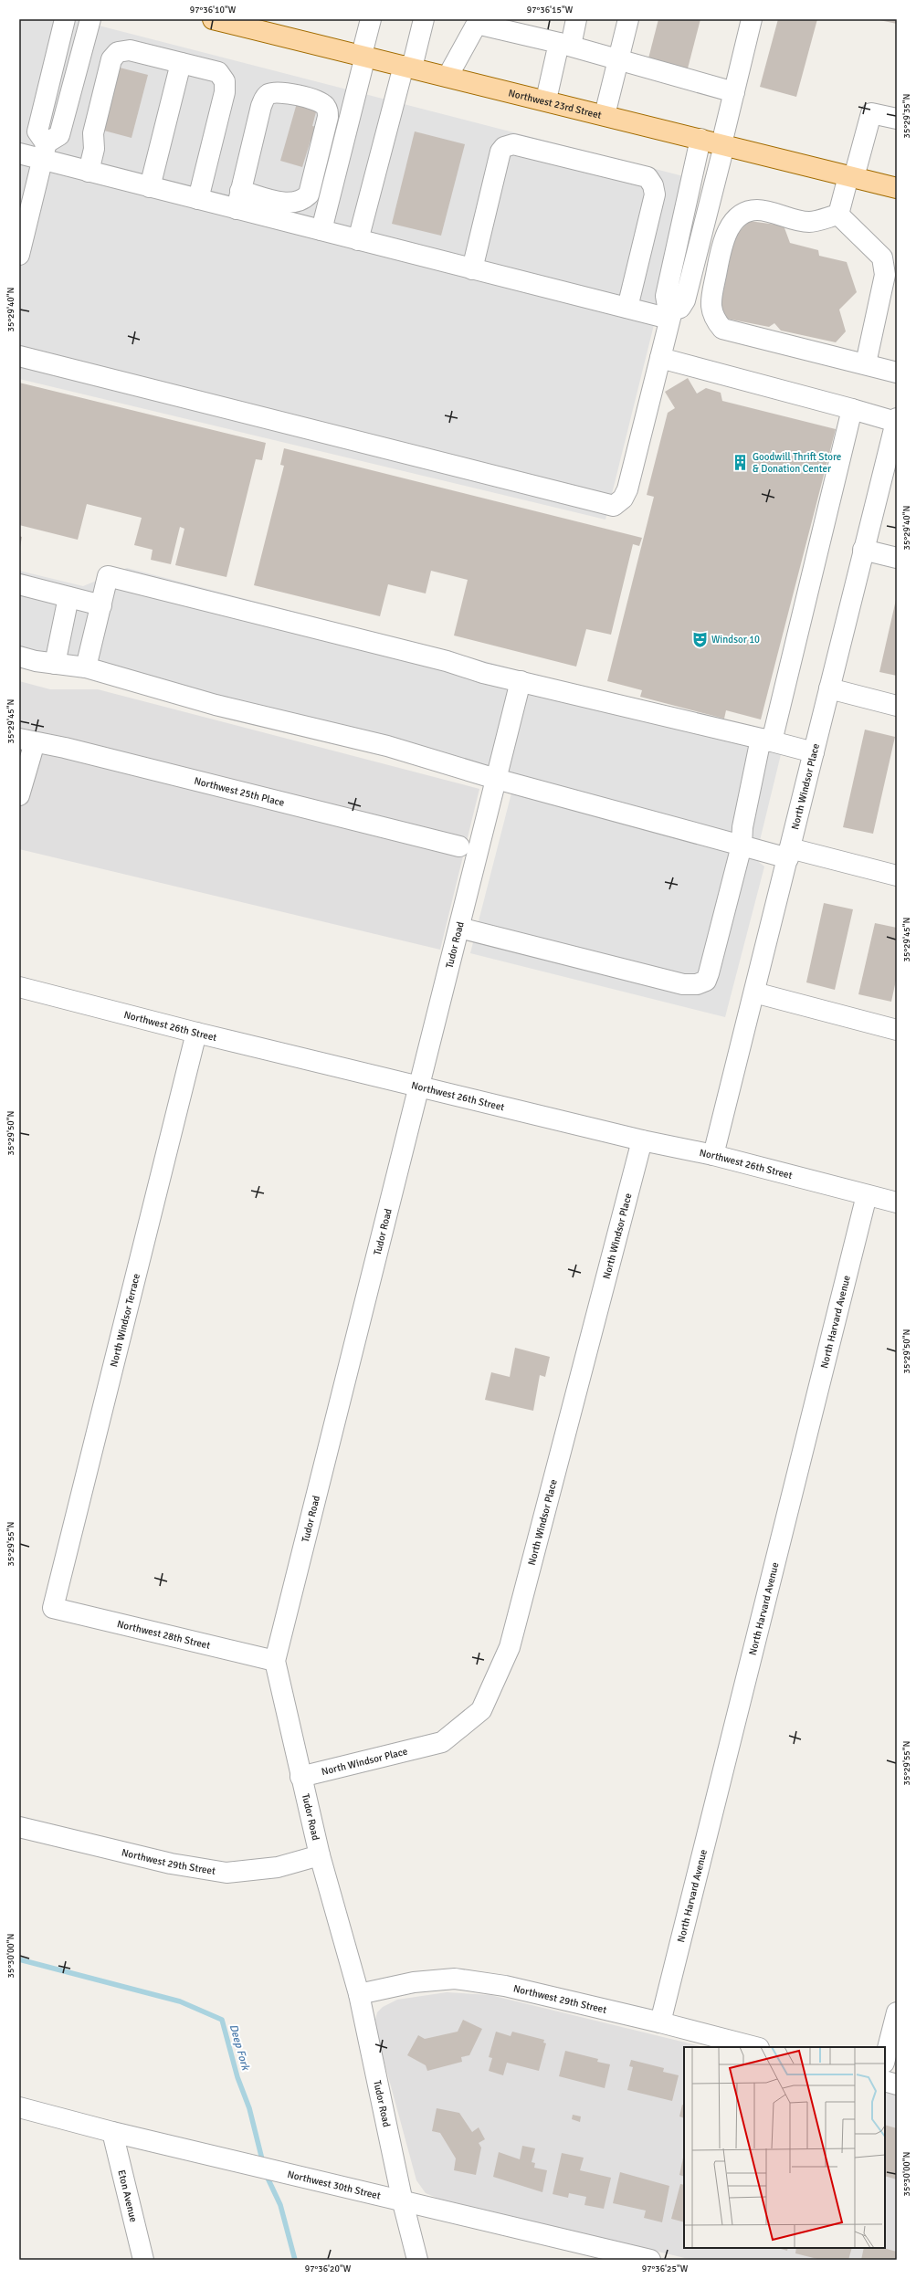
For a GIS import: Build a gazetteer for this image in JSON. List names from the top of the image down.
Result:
{
  "streets": {
    "main road": ["Northwest 23rd Street"],
    "street": [
      "North Windsor Place",
      "Northwest 25th Place",
      "Tudor Road",
      "Northwest 26th Street",
      "North Windsor Terrace",
      "North Harvard Avenue",
      "Northwest 28th Street",
      "Northwest 29th Street",
      "Northwest 30th Street",
      "Eton Avenue"
    ]
  },
  "crossings": [
    ["North Windsor Place", "Tudor Road"],
    ["North Windsor Place", "Northwest 26th Street"],
    ["Tudor Road", "Northwest 26th Street"],
    ["Tudor Road", "Northwest 28th Street"],
    ["Tudor Road", "Northwest 29th Street"],
    ["Tudor Road", "Northwest 30th Street"],
    ["Northwest 26th Street", "North Windsor Terrace"],
    ["Northwest 26th Street", "North Harvard Avenue"],
    ["North Windsor Terrace", "Northwest 28th Street"],
    ["North Harvard Avenue", "Northwest 29th Street"],
    ["Northwest 30th Street", "Eton Avenue"]
  ],
  "water": ["Deep Fork"],
  "places": {
    "building": ["Goodwill Thrift Store & Donation Center"],
    "theatre": ["Windsor 10"]
  },
  "coordinates": [
    "97°36'10\"W",
    "97°36'15\"W",
    "35°29'35\"N",
    "35°29'40\"N",
    "35°29'45\"N",
    "35°29'50\"N",
    "35°29'55\"N",
    "35°30'00\"N",
    "97°36'20\"W",
    "97°36'25\"W"
  ]
}
